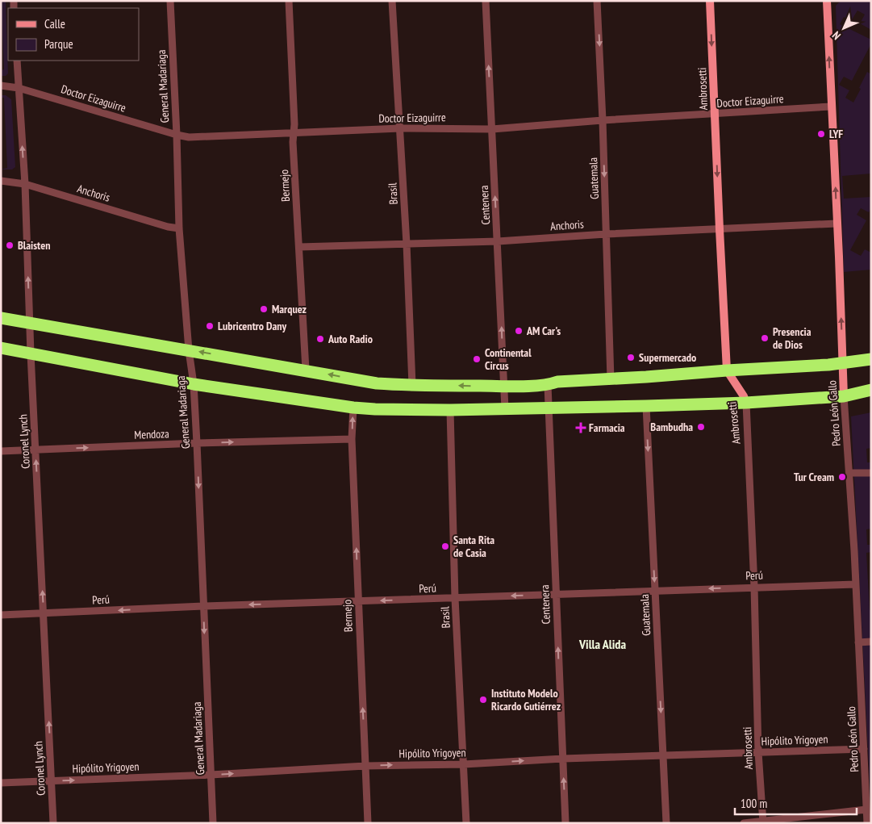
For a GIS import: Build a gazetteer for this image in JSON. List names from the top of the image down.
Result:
{
  "streets": {
    "street": [
      "General Madariaga",
      "Ambrosetti",
      "Doctor Eizaguirre",
      "Guatemala",
      "Bermejo",
      "Anchoris",
      "Brasil",
      "Centenera",
      "Pedro León Gallo",
      "Mendoza",
      "Coronel Lynch",
      "Perú",
      "Hipólito Yrigoyen"
    ]
  },
  "crossings": [
    ["General Madariaga", "Doctor Eizaguirre"],
    ["General Madariaga", "Anchoris"],
    ["General Madariaga", "Mendoza"],
    ["General Madariaga", "Perú"],
    ["General Madariaga", "Hipólito Yrigoyen"],
    ["Ambrosetti", "Doctor Eizaguirre"],
    ["Ambrosetti", "Anchoris"],
    ["Ambrosetti", "Perú"],
    ["Ambrosetti", "Hipólito Yrigoyen"],
    ["Doctor Eizaguirre", "Guatemala"],
    ["Doctor Eizaguirre", "Bermejo"],
    ["Doctor Eizaguirre", "Brasil"],
    ["Doctor Eizaguirre", "Centenera"],
    ["Doctor Eizaguirre", "Pedro León Gallo"],
    ["Doctor Eizaguirre", "Coronel Lynch"],
    ["Guatemala", "Anchoris"],
    ["Guatemala", "Perú"],
    ["Guatemala", "Hipólito Yrigoyen"],
    ["Bermejo", "Anchoris"],
    ["Bermejo", "Mendoza"],
    ["Bermejo", "Perú"],
    ["Bermejo", "Hipólito Yrigoyen"],
    ["Anchoris", "Brasil"],
    ["Anchoris", "Centenera"],
    ["Anchoris", "Pedro León Gallo"],
    ["Anchoris", "Coronel Lynch"],
    ["Brasil", "Perú"],
    ["Brasil", "Hipólito Yrigoyen"],
    ["Centenera", "Perú"],
    ["Centenera", "Hipólito Yrigoyen"],
    ["Pedro León Gallo", "Perú"],
    ["Pedro León Gallo", "Hipólito Yrigoyen"],
    ["Mendoza", "Coronel Lynch"],
    ["Coronel Lynch", "Perú"],
    ["Coronel Lynch", "Hipólito Yrigoyen"]
  ],
  "one_way": [
    "General Madariaga",
    "Guatemala",
    "Bermejo",
    "Centenera",
    "Pedro León Gallo",
    "Mendoza",
    "Coronel Lynch",
    "Perú",
    "Hipólito Yrigoyen"
  ],
  "districts": ["Villa Alida"],
  "places": {
    "other": [
      "LYF",
      "Blaisten",
      "Marquez",
      "Lubricentro Dany",
      "AM Car's",
      "Presencia de Dios",
      "Auto Radio",
      "Supermercado",
      "Continental Circus",
      "Bambudha",
      "Tur Cream",
      "Santa Rita de Casia",
      "Instituto Modelo Ricardo Gutiérrez"
    ],
    "health": ["Farmacia"]
  },
  "legend": ["Calle", "Parque"],
  "scale_bar": "100 m",
  "north": "bottom left"
}
